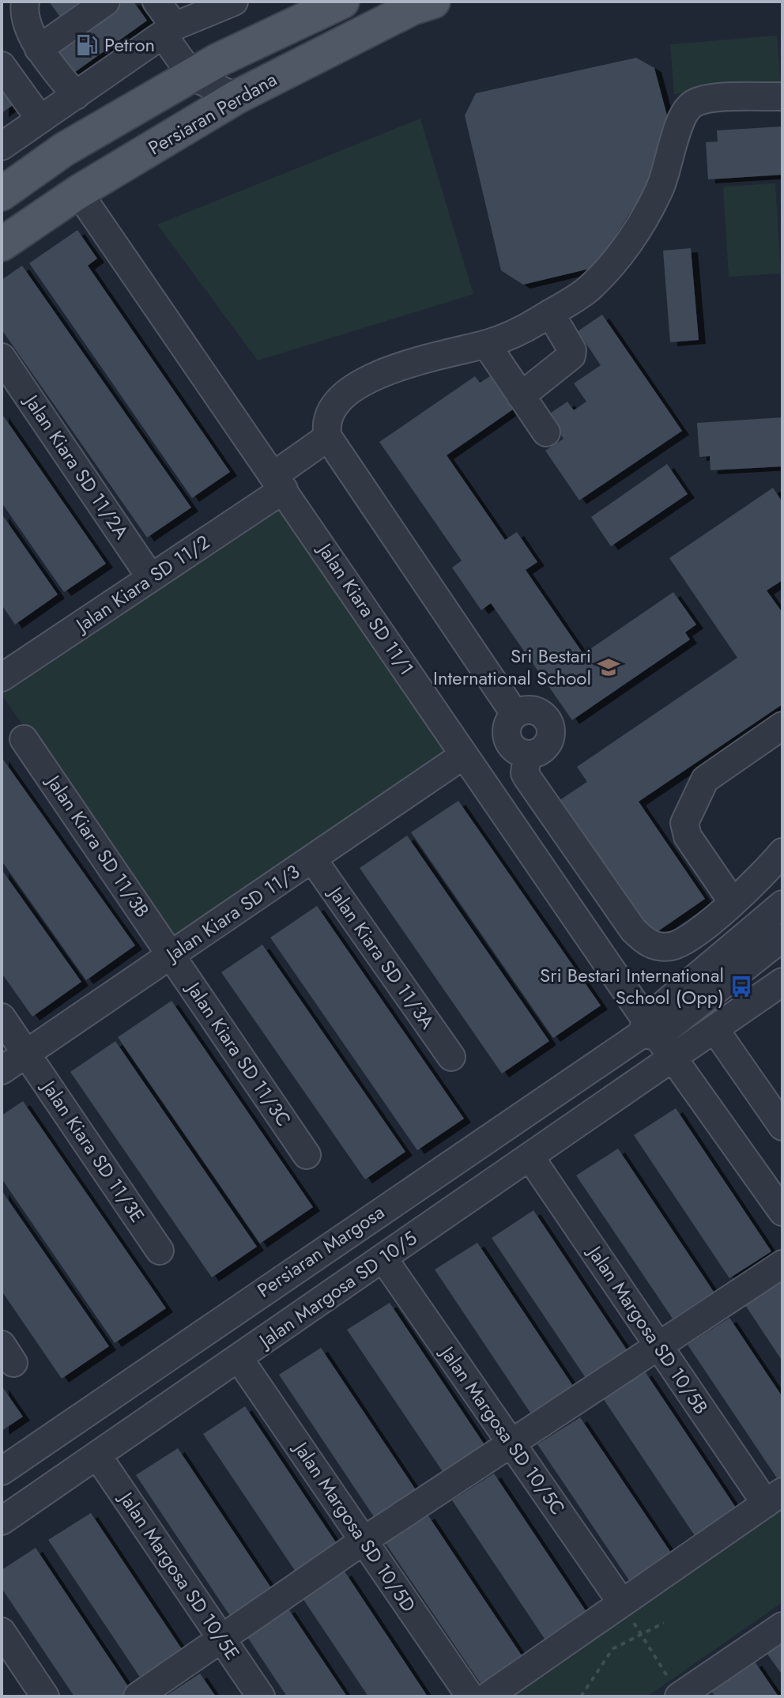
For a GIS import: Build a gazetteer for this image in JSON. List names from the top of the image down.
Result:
{
  "streets": {
    "main road": ["Persiaran Perdana"],
    "street": [
      "Jalan Kiara SD 11/2A",
      "Jalan Kiara SD 11/2",
      "Jalan Kiara SD 11/1",
      "Jalan Kiara SD 11/3B",
      "Jalan Kiara SD 11/3",
      "Jalan Kiara SD 11/3A",
      "Jalan Kiara SD 11/3C",
      "Jalan Kiara SD 11/3E",
      "Persiaran Margosa",
      "Jalan Margosa SD 10/5",
      "Jalan Margosa SD 10/5B",
      "Jalan Margosa SD 10/5C",
      "Jalan Margosa SD 10/5D",
      "Jalan Margosa SD 10/5E"
    ]
  },
  "crossings": [
    ["Persiaran Perdana", "Jalan Kiara SD 11/1"],
    ["Jalan Kiara SD 11/2A", "Jalan Kiara SD 11/2"],
    ["Jalan Kiara SD 11/2", "Jalan Kiara SD 11/1"],
    ["Jalan Kiara SD 11/1", "Jalan Kiara SD 11/3"],
    ["Jalan Kiara SD 11/1", "Persiaran Margosa"],
    ["Jalan Kiara SD 11/1", "Jalan Margosa SD 10/5"],
    ["Jalan Kiara SD 11/3B", "Jalan Kiara SD 11/3"],
    ["Jalan Kiara SD 11/3B", "Jalan Kiara SD 11/3C"],
    ["Jalan Kiara SD 11/3", "Jalan Kiara SD 11/3A"],
    ["Jalan Kiara SD 11/3", "Jalan Kiara SD 11/3C"],
    ["Jalan Kiara SD 11/3", "Jalan Kiara SD 11/3E"],
    ["Jalan Margosa SD 10/5", "Jalan Margosa SD 10/5B"],
    ["Jalan Margosa SD 10/5", "Jalan Margosa SD 10/5C"],
    ["Jalan Margosa SD 10/5", "Jalan Margosa SD 10/5D"],
    ["Jalan Margosa SD 10/5", "Jalan Margosa SD 10/5E"]
  ],
  "places": {
    "fuel station": ["Petron"],
    "school or university": ["Sri Bestari International School"],
    "bus stop": ["Sri Bestari International School (Opp)"]
  }
}
